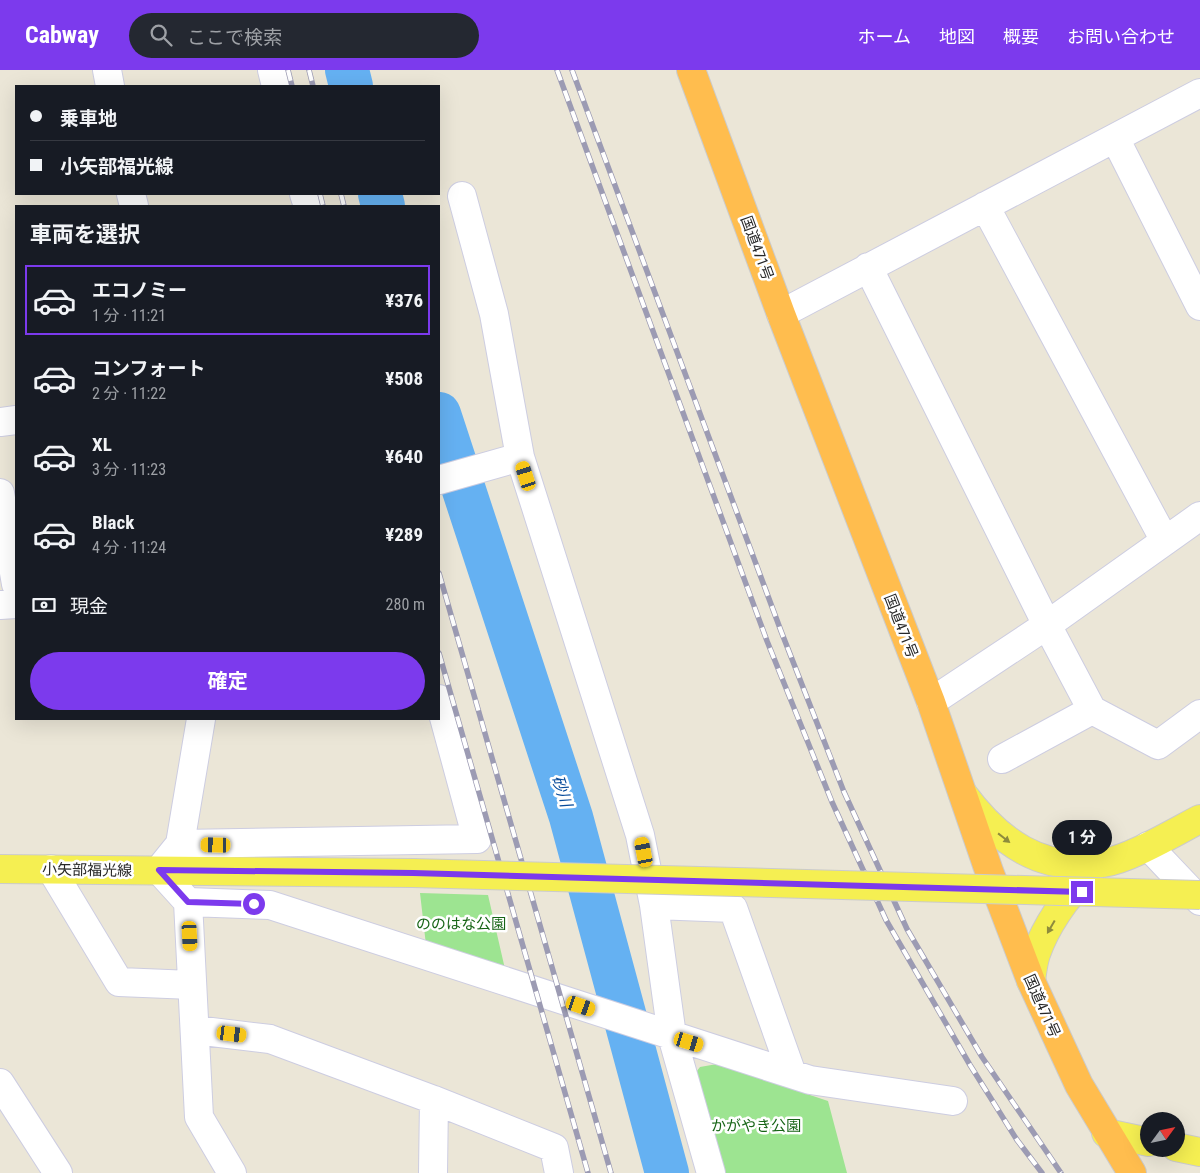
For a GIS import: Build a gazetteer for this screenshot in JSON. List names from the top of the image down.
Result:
{
  "streets": {
    "highway": ["国道471号"],
    "main road": ["小矢部福光線"]
  },
  "water": ["砂川"],
  "parks": ["ののはな公園", "かがやき公園"],
  "north": "top right",
  "page": {
    "header": "Cabway",
    "search": "ここで検索",
    "nav": [
      "ホーム",
      "地図",
      "概要",
      "お問い合わせ"
    ],
    "banner": ["乗車地", "小矢部福光線"],
    "heading": "車両を選択",
    "list": [
      {
        "name": "エコノミー",
        "note": "1 分 · 11:21",
        "value": "¥376"
      },
      {
        "name": "コンフォート",
        "note": "2 分 · 11:22",
        "value": "¥508"
      },
      {
        "name": "XL",
        "note": "3 分 · 11:23",
        "value": "¥640"
      },
      {
        "name": "Black",
        "note": "4 分 · 11:24",
        "value": "¥289"
      }
    ],
    "pay": ["現金", "280 m"],
    "buttons": "確定",
    "bubble": "1 分"
  }
}
